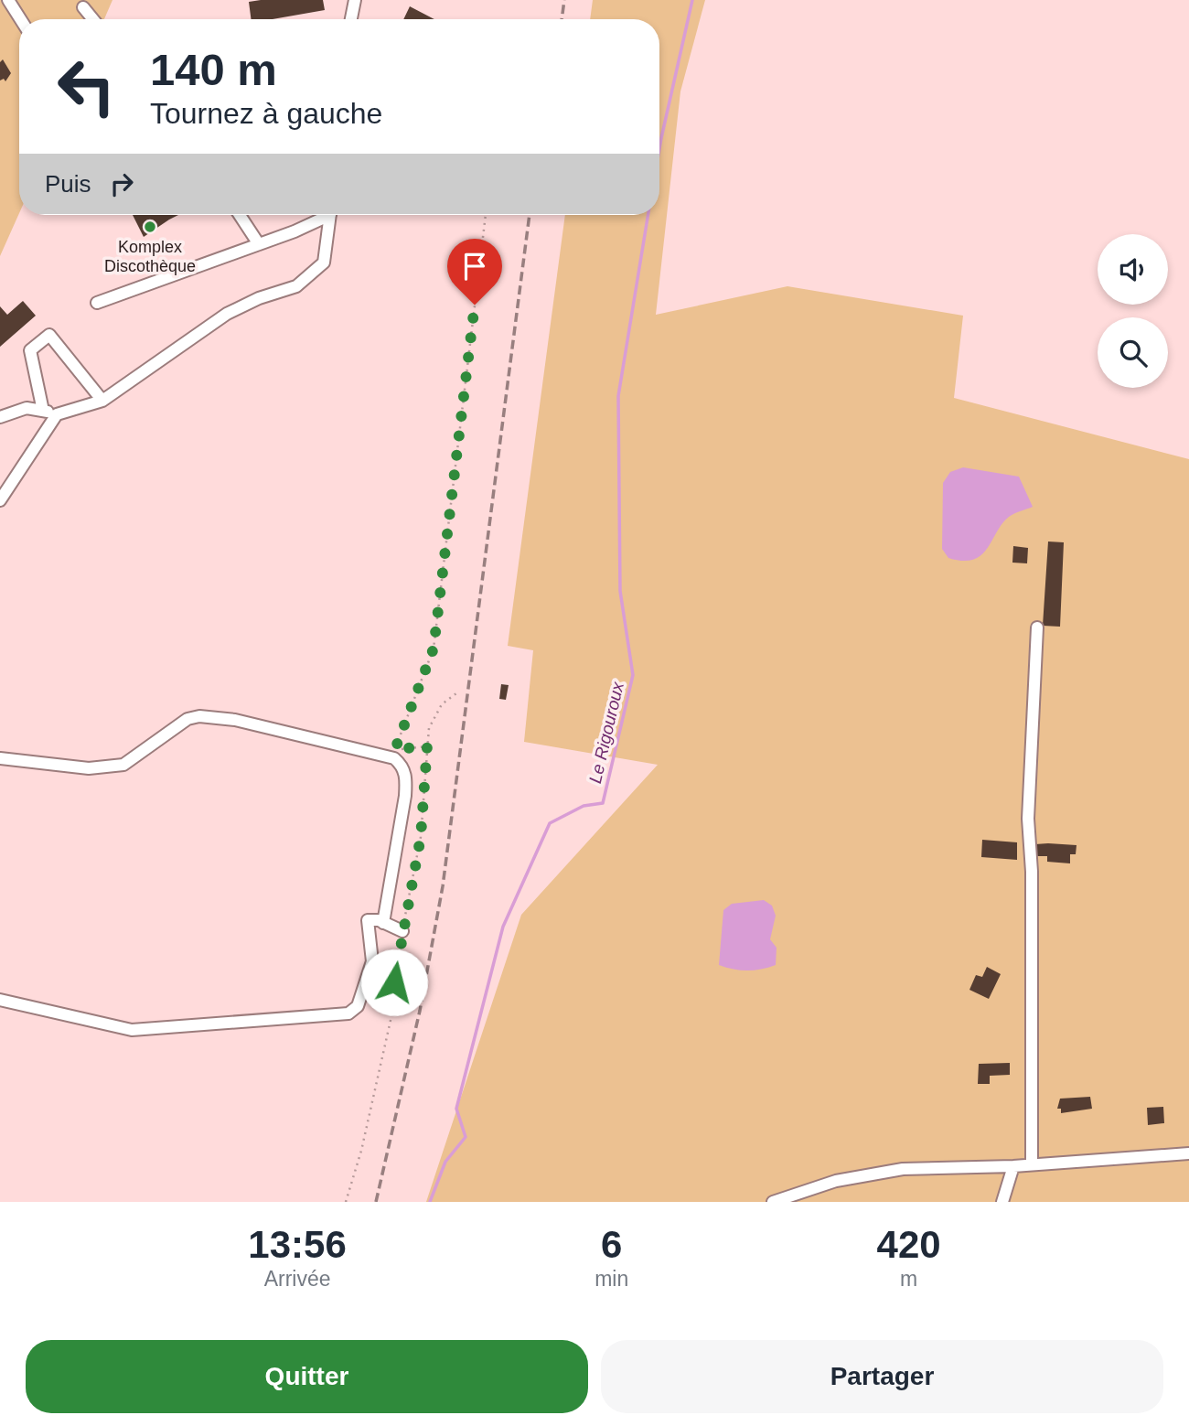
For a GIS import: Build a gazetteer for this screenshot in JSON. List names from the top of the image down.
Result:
{
  "water": ["Le Rigouroux"],
  "places": ["Komplex Discothèque"],
  "page": {
    "turn": ["140 m", "Tournez à gauche"],
    "then": "Puis",
    "eta": [
      "13:56",
      "Arrivée",
      "6",
      "min",
      "420",
      "m"
    ],
    "buttons": ["Quitter", "Partager"]
  }
}
